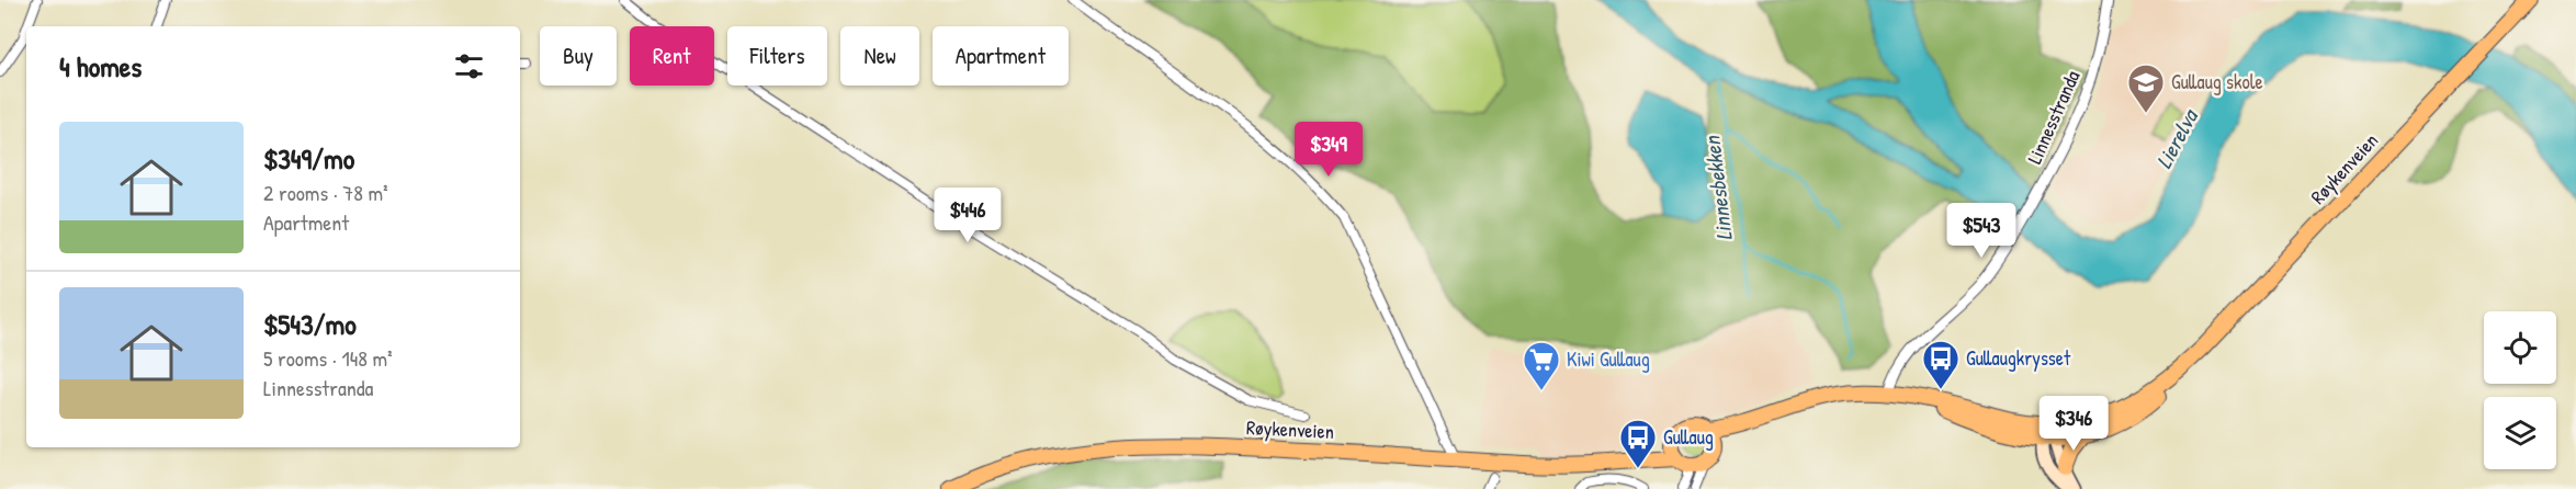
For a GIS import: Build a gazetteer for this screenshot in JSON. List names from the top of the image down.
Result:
{
  "streets": {
    "highway": ["Røykenveien"],
    "street": ["Linnesstranda"]
  },
  "crossings": [
    ["Linnesstranda", "Røykenveien"]
  ],
  "water": ["Lierelva", "Linnesbekken"],
  "places": {
    "school or university": ["Gullaug skole"],
    "bus stop": ["Gullaugkrysset", "Gullaug"],
    "supermarket": ["Kiwi Gullaug"]
  },
  "page": {
    "chip": [
      "Buy",
      "Rent",
      "Filters",
      "New",
      "Apartment"
    ],
    "heading": "4 homes",
    "list": [
      {
        "name": "$349/mo",
        "note": "2 rooms · 78 m² · Apartment"
      },
      {
        "name": "$543/mo",
        "note": "5 rooms · 148 m² · Linnesstranda"
      }
    ],
    "price": [
      "$349",
      "$446",
      "$543",
      "$346"
    ]
  }
}
